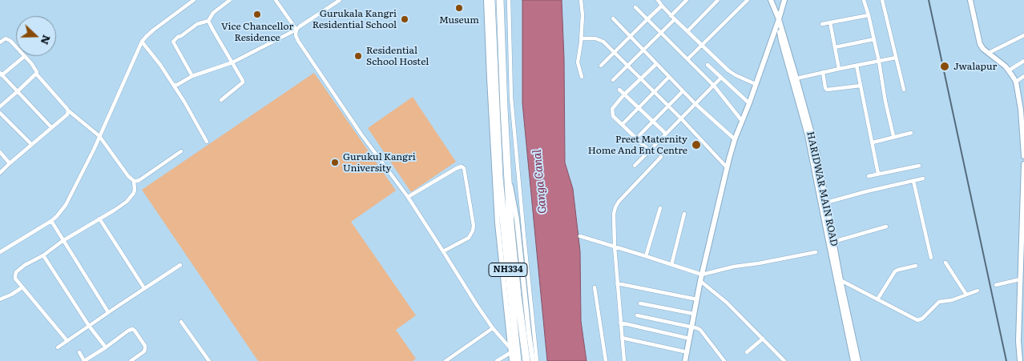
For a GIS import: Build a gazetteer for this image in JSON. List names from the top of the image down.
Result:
{
  "streets": {
    "highway": ["NH334"],
    "main road": ["HARIDWAR MAIN ROAD"]
  },
  "water": ["Ganga Canal"],
  "places": [
    "Museum",
    "Vice Chancellor Residence",
    "Gurukala Kangri Residential School",
    "Residential School Hostel",
    "Jwalapur",
    "Preet Maternity Home And Ent Centre",
    "Gurukul Kangri University"
  ],
  "north": "right"
}
